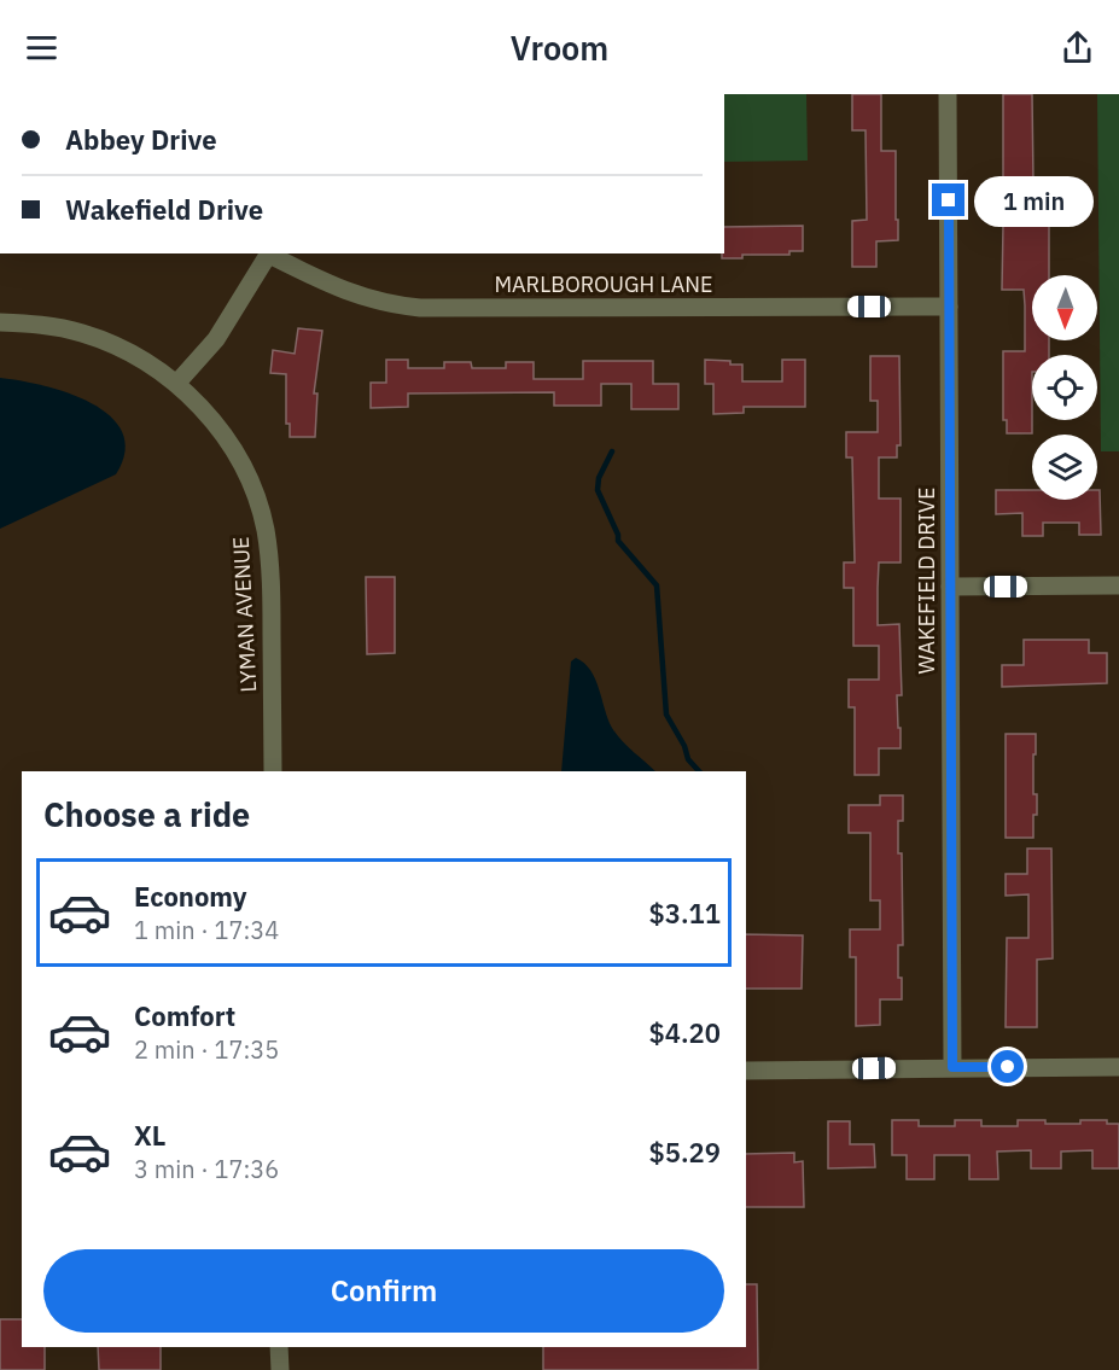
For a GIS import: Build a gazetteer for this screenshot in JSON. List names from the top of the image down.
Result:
{
  "streets": {
    "street": ["MARLBOROUGH LANE", "WAKEFIELD DRIVE", "LYMAN AVENUE"]
  },
  "crossings": [
    ["MARLBOROUGH LANE", "WAKEFIELD DRIVE"]
  ],
  "north": "bottom",
  "page": {
    "header": "Vroom",
    "banner": ["Abbey Drive", "Wakefield Drive"],
    "bubble": "1 min",
    "heading": "Choose a ride",
    "list": [
      {
        "name": "Economy",
        "note": "1 min · 17:34",
        "value": "$3.11"
      },
      {
        "name": "Comfort",
        "note": "2 min · 17:35",
        "value": "$4.20"
      },
      {
        "name": "XL",
        "note": "3 min · 17:36",
        "value": "$5.29"
      }
    ],
    "buttons": "Confirm"
  }
}
